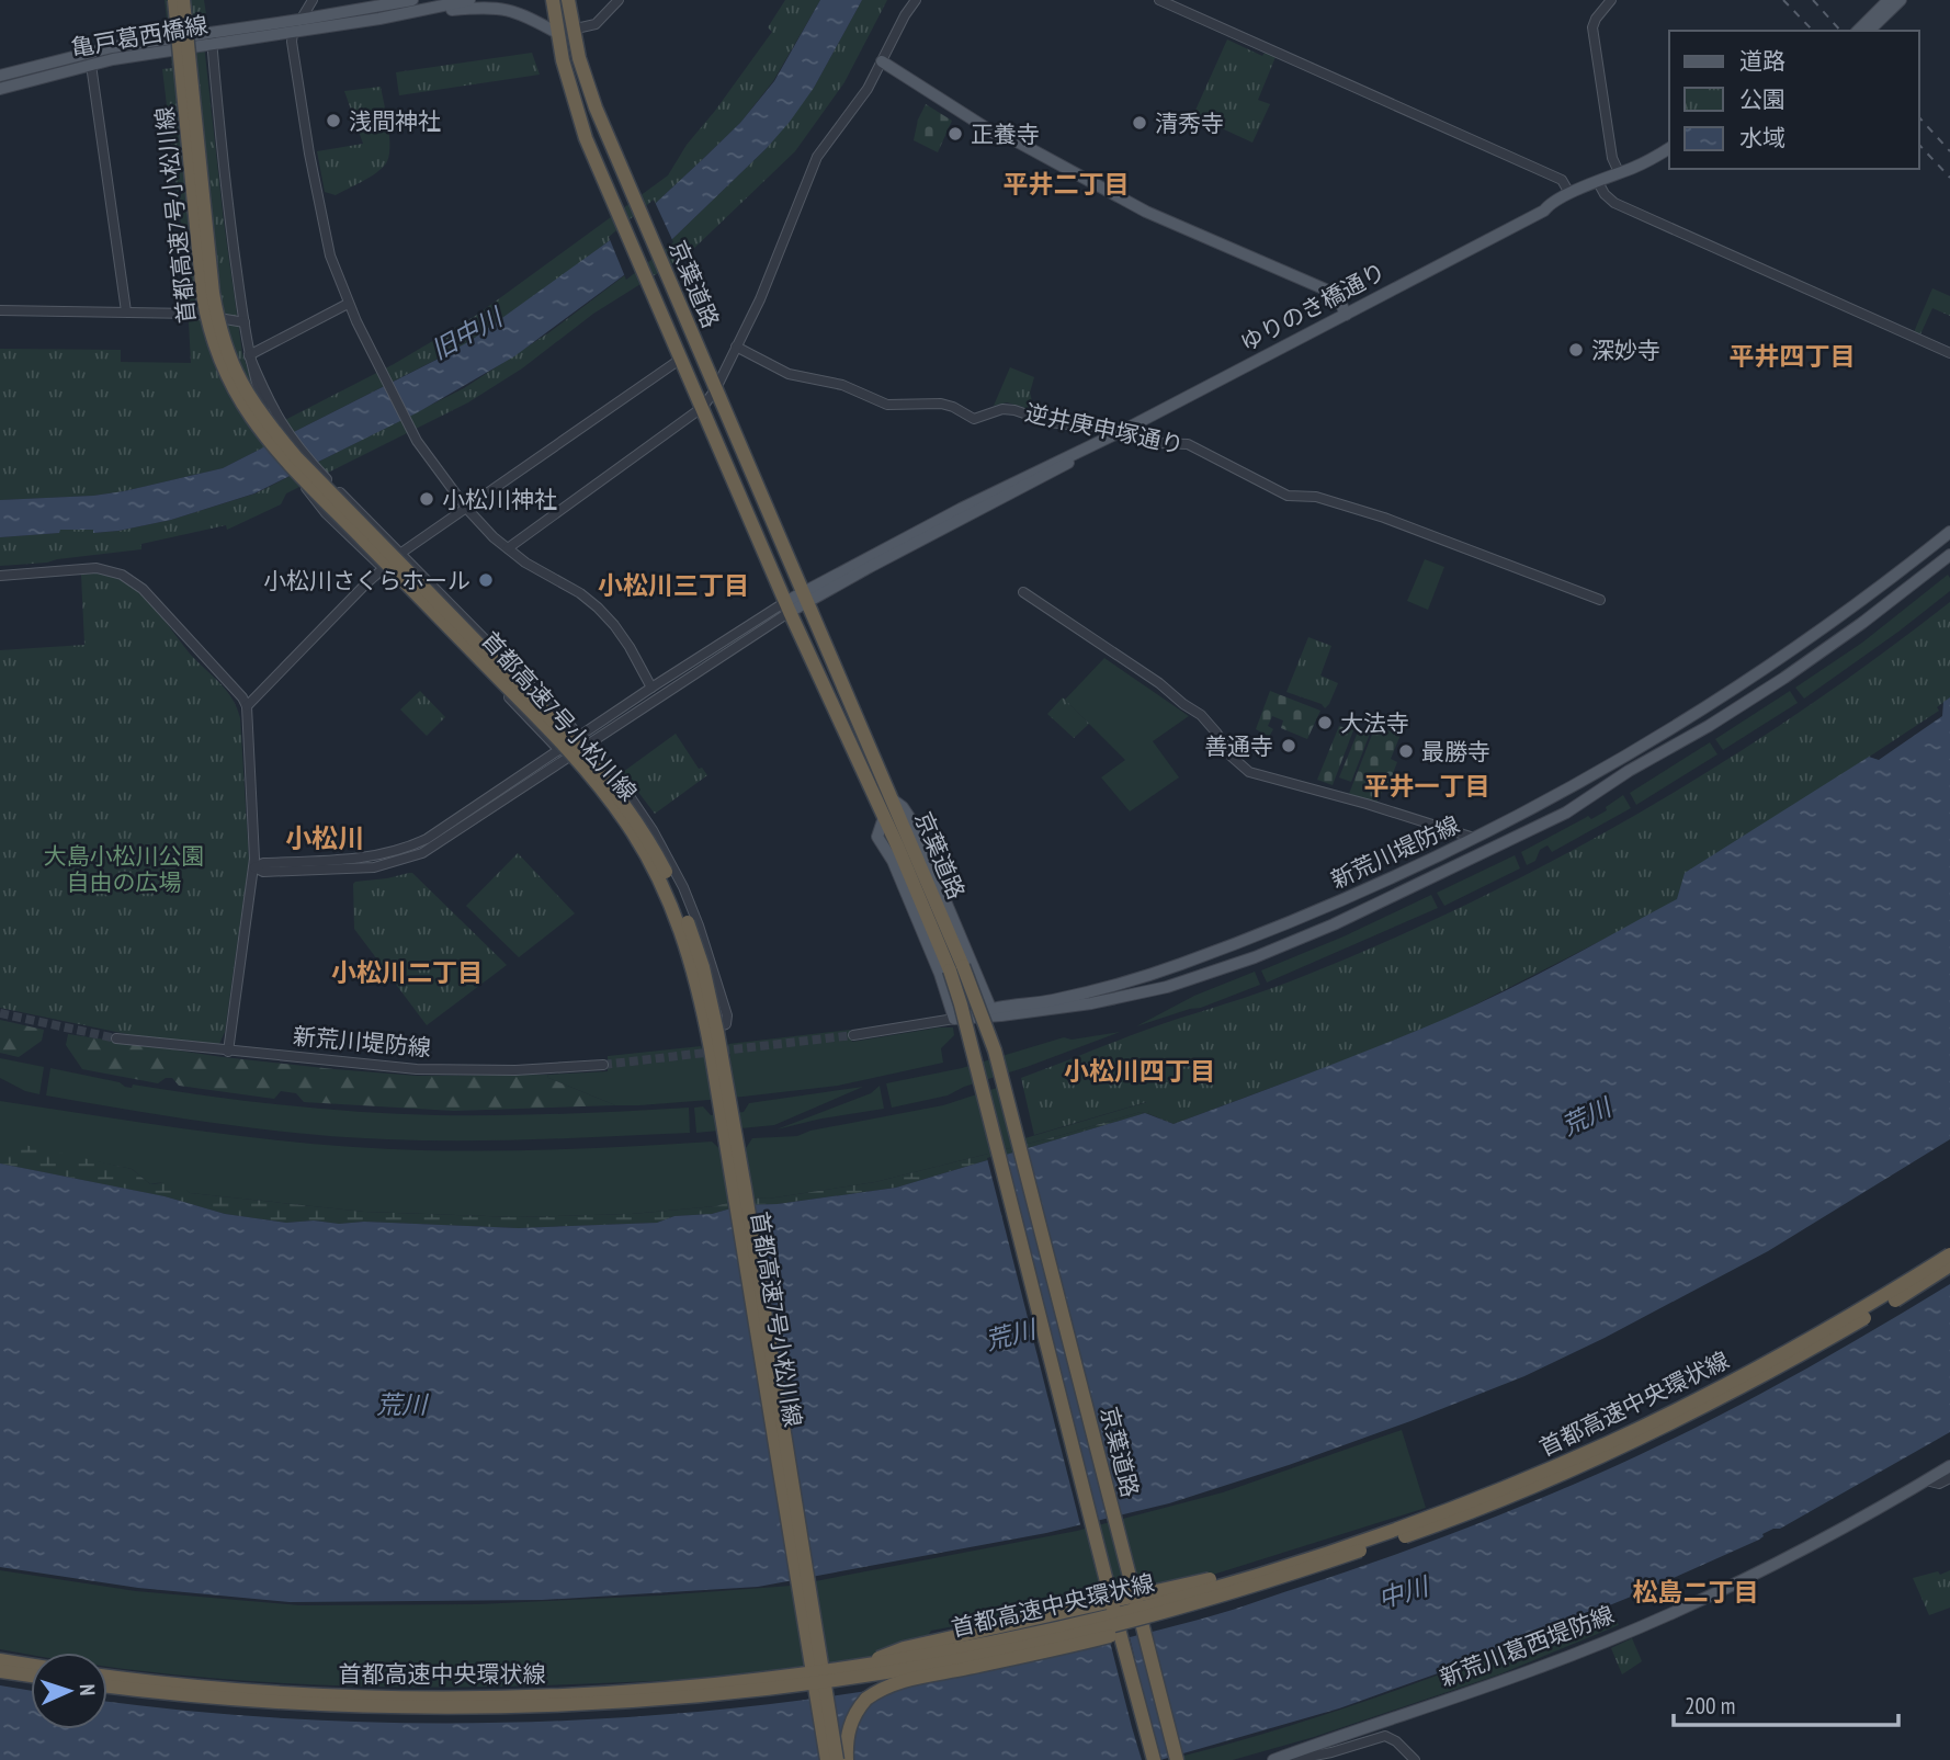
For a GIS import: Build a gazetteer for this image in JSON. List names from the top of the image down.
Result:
{
  "streets": {
    "highway": ["首都高速7号小松川線", "京葉道路", "首都高速中央環状線"],
    "main road": [
      "亀戸葛西橋線",
      "ゆりのき橋通り",
      "新荒川堤防線",
      "新荒川葛西堤防線"
    ],
    "street": ["逆井庚申塚通り"]
  },
  "crossings": [
    ["京葉道路", "ゆりのき橋通り"],
    ["ゆりのき橋通り", "逆井庚申塚通り"]
  ],
  "districts": [
    "平井二丁目",
    "平井四丁目",
    "小松川三丁目",
    "平井一丁目",
    "小松川",
    "小松川二丁目",
    "小松川四丁目",
    "松島二丁目"
  ],
  "water": ["旧中川", "荒川", "中川"],
  "parks": ["大島小松川公園 自由の広場"],
  "places": [
    "浅間神社",
    "清秀寺",
    "正養寺",
    "深妙寺",
    "小松川神社",
    "小松川さくらホール",
    "大法寺",
    "善通寺",
    "最勝寺"
  ],
  "legend": ["道路", "公園", "水域"],
  "scale_bar": "200 m",
  "north": "right"
}
